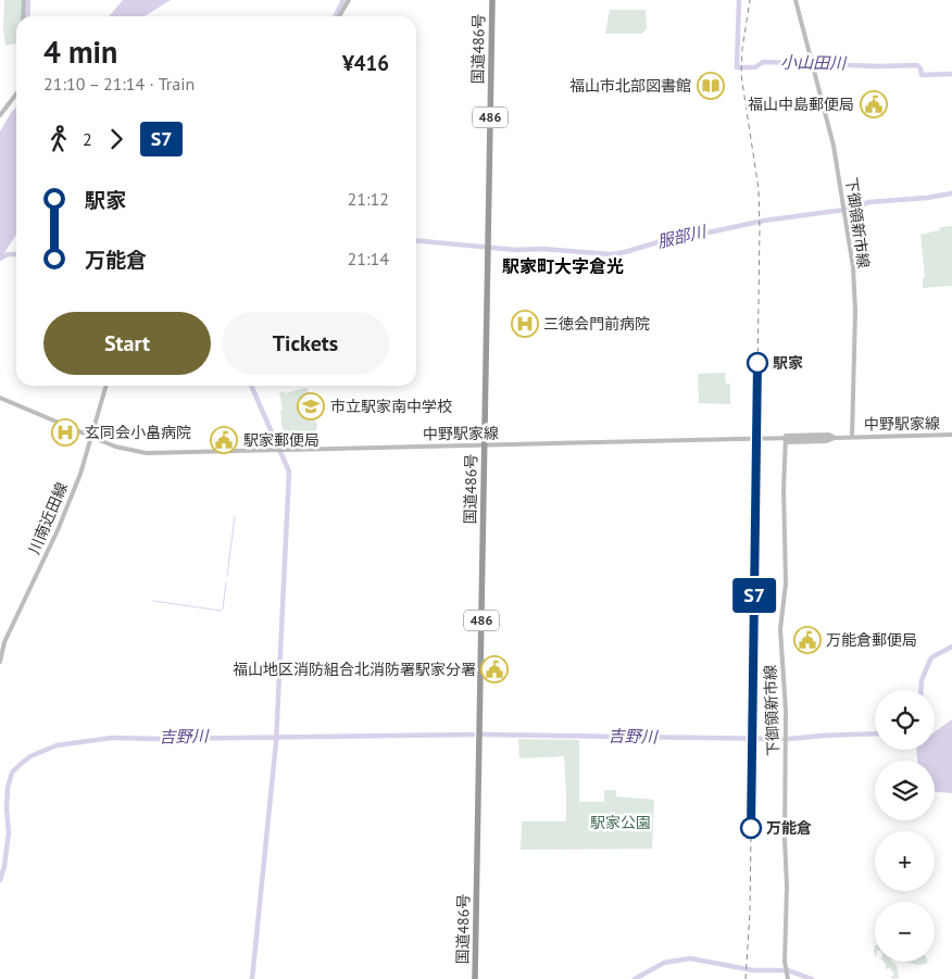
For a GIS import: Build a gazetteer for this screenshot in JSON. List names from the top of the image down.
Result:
{
  "streets": {
    "highway": ["国道486号", "486"],
    "main road": ["下御領新市線", "中野駅家線", "川南近田線"]
  },
  "crossings": [
    ["国道486号", "中野駅家線"],
    ["下御領新市線", "中野駅家線"],
    ["中野駅家線", "川南近田線"]
  ],
  "districts": ["駅家町大字倉光"],
  "water": ["小山田川", "服部川", "吉野川"],
  "parks": ["駅家公園"],
  "places": {
    "library": ["福山市北部図書館"],
    "public building": [
      "福山中島郵便局",
      "駅家郵便局",
      "万能倉郵便局",
      "福山地区消防組合北消防署駅家分署"
    ],
    "hospital": ["三徳会門前病院", "玄同会小畠病院"],
    "other": ["駅家", "万能倉"],
    "school or university": ["市立駅家南中学校"]
  },
  "page": {
    "on_map": "S7",
    "heading": ["4 min", "21:10 – 21:14 · Train", "¥416"],
    "legs": ["2", "S7"],
    "list": [
      {
        "name": "駅家",
        "value": "21:12"
      },
      {
        "name": "万能倉",
        "value": "21:14"
      }
    ],
    "buttons": ["Start", "Tickets"],
    "map_buttons": ["+", "−"]
  }
}
